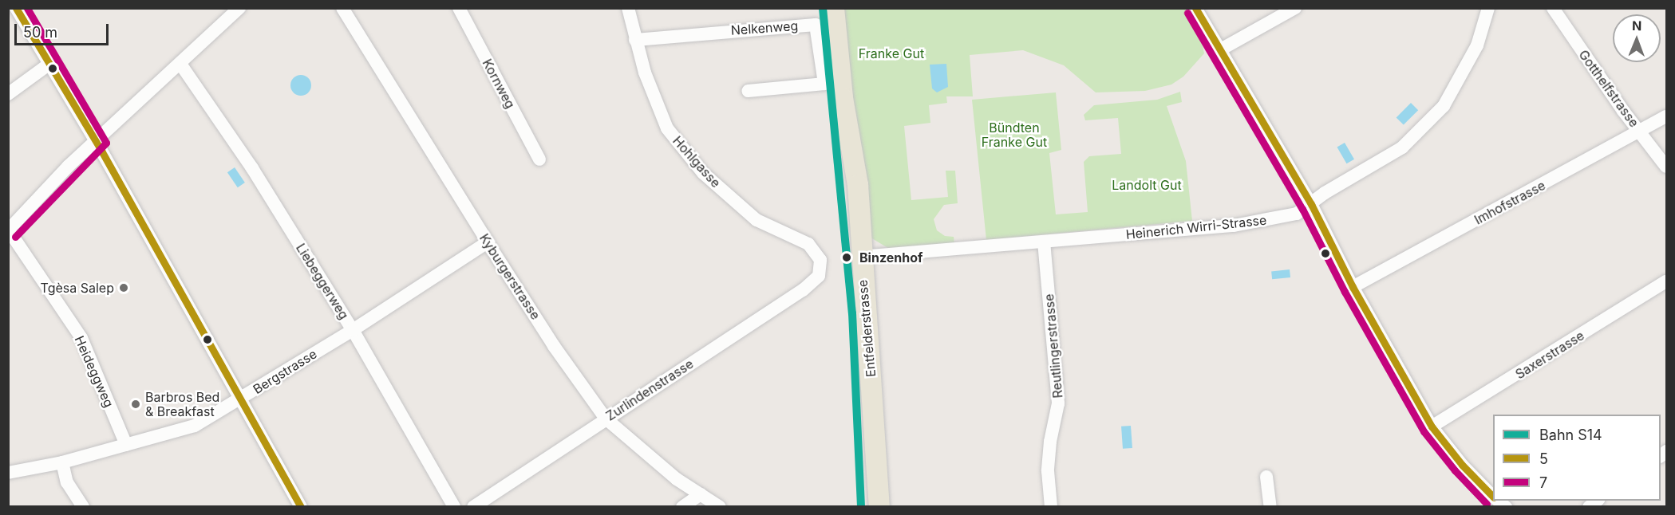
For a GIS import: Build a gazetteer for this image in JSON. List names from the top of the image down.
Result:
{
  "streets": {
    "main road": ["Entfelderstrasse"],
    "street": [
      "Nelkenweg",
      "Kornweg",
      "Gotthelfstrasse",
      "Hohlgasse",
      "Imhofstrasse",
      "Heinerich Wirri-Strasse",
      "Kyburgerstrasse",
      "Liebeggerweg",
      "Reutlingerstrasse",
      "Saxerstrasse",
      "Heideggweg",
      "Bergstrasse",
      "Zurlindenstrasse"
    ]
  },
  "crossings": [
    ["Nelkenweg", "Hohlgasse"],
    ["Gotthelfstrasse", "Imhofstrasse"],
    ["Hohlgasse", "Zurlindenstrasse"],
    ["Heinerich Wirri-Strasse", "Entfelderstrasse"],
    ["Heinerich Wirri-Strasse", "Reutlingerstrasse"],
    ["Kyburgerstrasse", "Bergstrasse"],
    ["Kyburgerstrasse", "Zurlindenstrasse"],
    ["Liebeggerweg", "Bergstrasse"],
    ["Heideggweg", "Bergstrasse"]
  ],
  "parks": ["Franke Gut", "Bündten Franke Gut", "Landolt Gut"],
  "places": ["Binzenhof", "Tgèsa Salep", "Barbros Bed & Breakfast"],
  "lines": ["rail line S14", "transit line 5", "transit line 7"],
  "legend": ["Bahn S14", "5", "7"],
  "scale_bar": "50 m",
  "north": "top"
}
